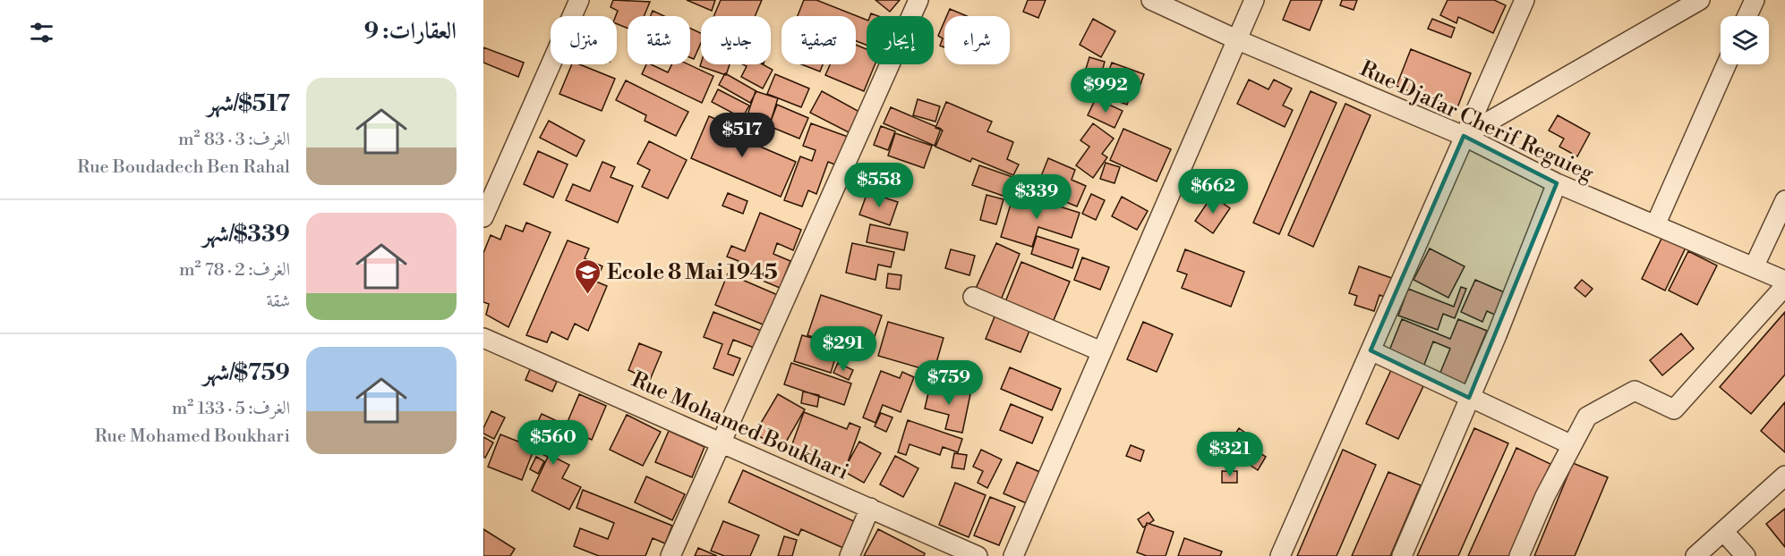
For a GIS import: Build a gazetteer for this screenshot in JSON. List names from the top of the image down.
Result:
{
  "streets": {
    "street": ["Rue Djafar Cherif Reguieg", "Rue Mohamed Boukhari"]
  },
  "places": {
    "school or university": ["Ecole 8 Mai 1945"]
  },
  "page": {
    "heading": "العقارات: 9",
    "chip": [
      "شراء",
      "إيجار",
      "تصفية",
      "جديد",
      "شقة",
      "منزل"
    ],
    "list": [
      {
        "name": "$517/شهر",
        "note": "الغرف: 3 · 83 m² · Rue Boudadech Ben Rahal"
      },
      {
        "name": "$339/شهر",
        "note": "الغرف: 2 · 78 m² · شقة"
      },
      {
        "name": "$759/شهر",
        "note": "الغرف: 5 · 133 m² · Rue Mohamed Boukhari"
      }
    ],
    "price": [
      "$992",
      "$517",
      "$558",
      "$662",
      "$339",
      "$291",
      "$759",
      "$560",
      "$321"
    ]
  }
}
